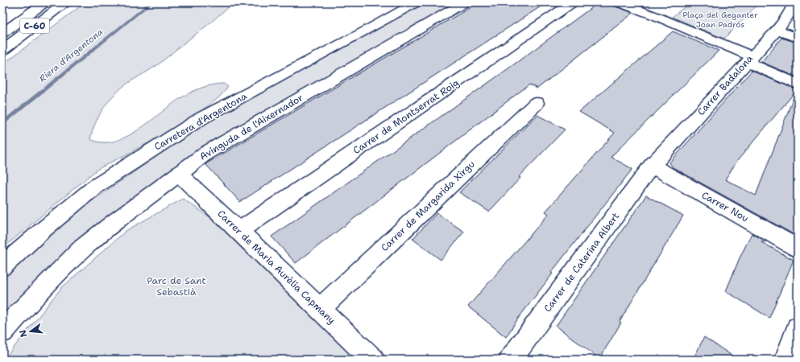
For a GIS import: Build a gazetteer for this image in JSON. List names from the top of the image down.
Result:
{
  "streets": {
    "main road": [
      "C-60",
      "Carrer Badalona",
      "Carrer de Montserrat Roig",
      "Carretera d'Argentona",
      "Avinguda de l'Aixernador",
      "Carrer de Margarida Xirgu",
      "Carrer Nou",
      "Carrer de Caterina Albert",
      "Carrer de Maria Aurèlia Capmany"
    ]
  },
  "crossings": [
    ["Carrer Badalona", "Carrer Nou"],
    ["Carrer Badalona", "Carrer de Caterina Albert"],
    ["Carrer de Montserrat Roig", "Carrer de Maria Aurèlia Capmany"],
    ["Avinguda de l'Aixernador", "Carrer de Maria Aurèlia Capmany"],
    ["Carrer de Margarida Xirgu", "Carrer de Maria Aurèlia Capmany"],
    ["Carrer Nou", "Carrer de Caterina Albert"]
  ],
  "water": ["Riera d'Argentona"],
  "parks": ["Plaça del Geganter Joan Padrós", "Parc de Sant Sebastià"],
  "north": "left"
}
